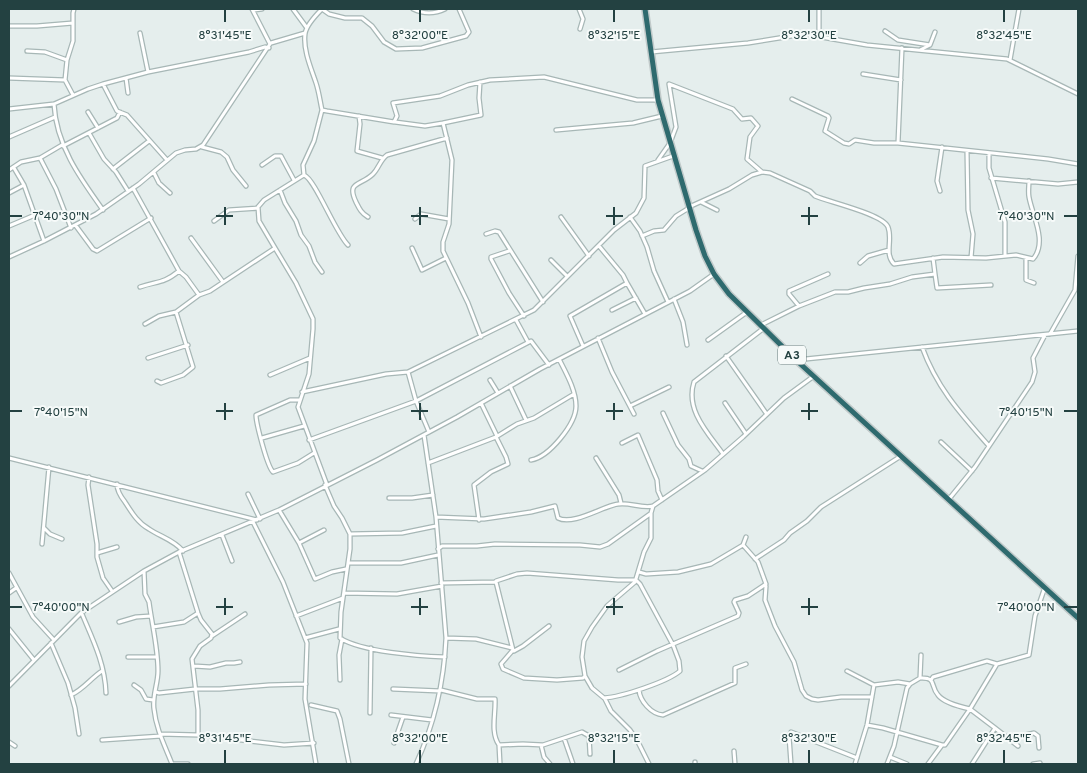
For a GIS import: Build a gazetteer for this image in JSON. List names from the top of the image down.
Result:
{
  "streets": {
    "highway": ["A3"]
  },
  "coordinates": [
    "8°31'45\"E",
    "8°32'00\"E",
    "8°32'15\"E",
    "8°32'30\"E",
    "8°32'45\"E",
    "7°40'30\"N",
    "7°40'15\"N",
    "7°40'00\"N"
  ]
}
